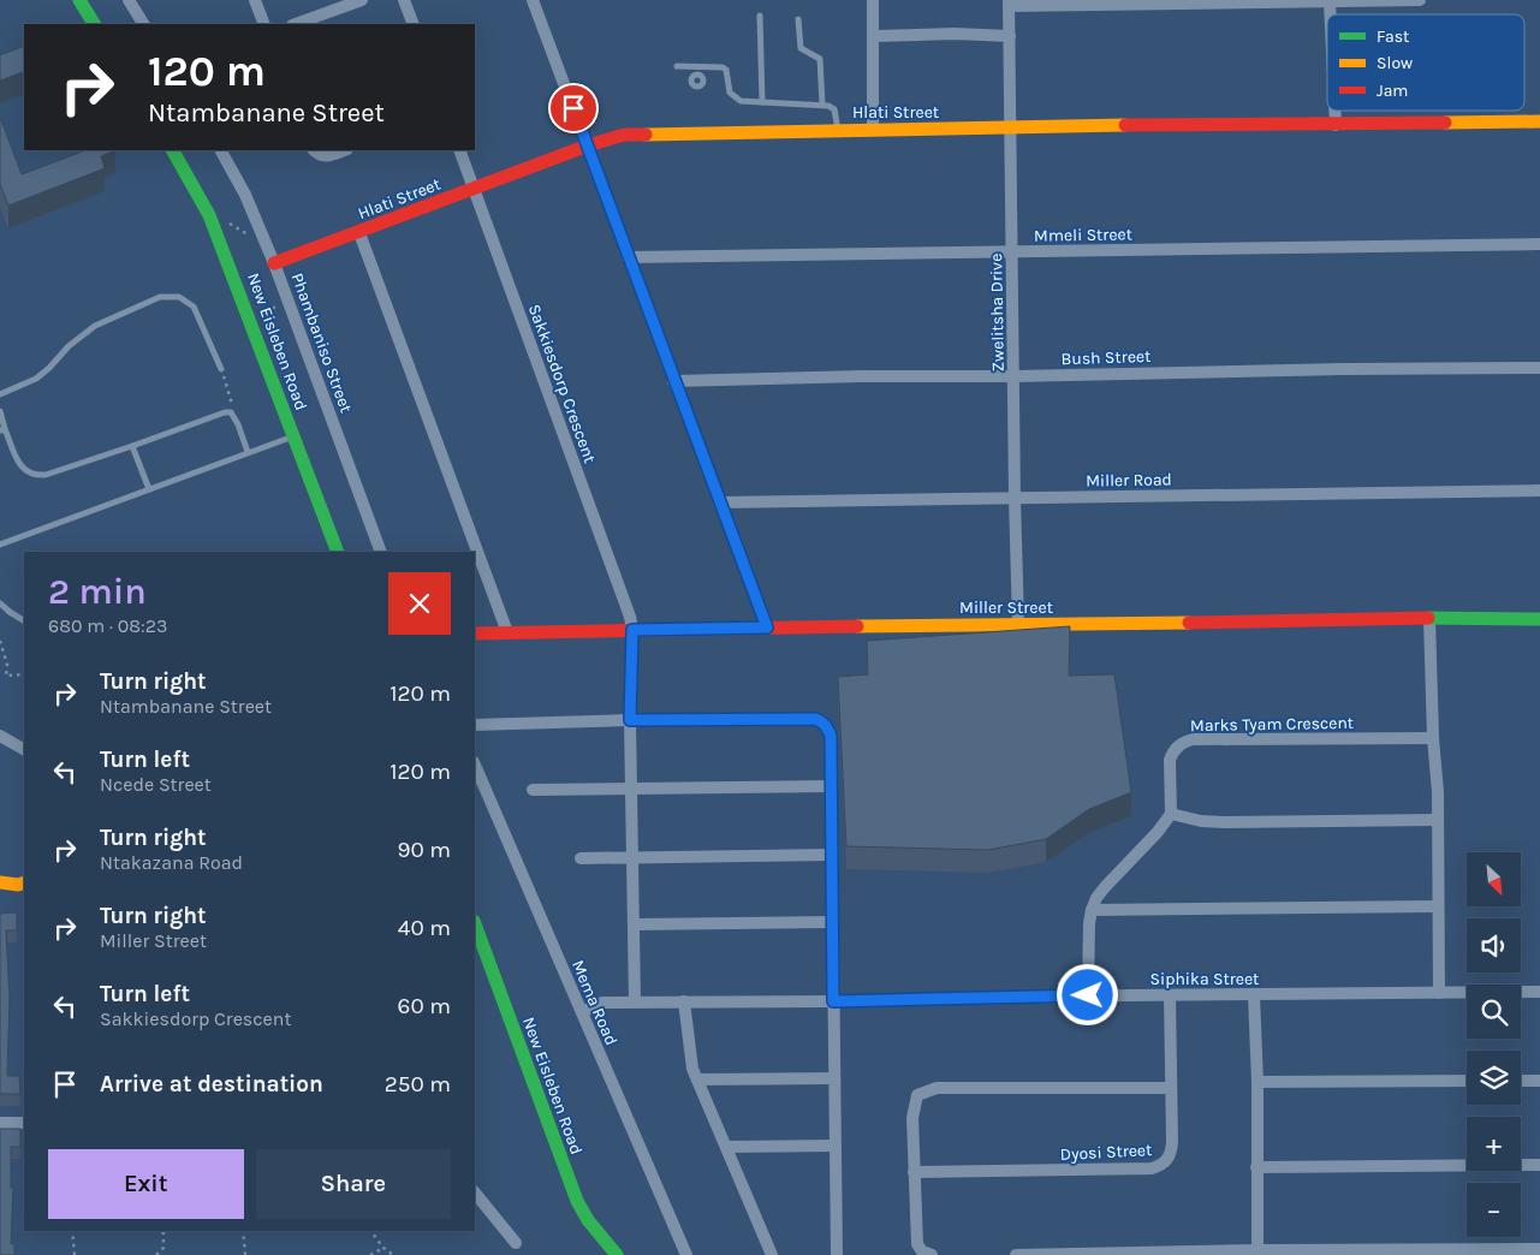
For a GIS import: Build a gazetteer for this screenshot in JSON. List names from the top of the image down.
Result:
{
  "streets": {
    "street": [
      "Hlati Street",
      "Mmeli Street",
      "Zwelitsha Drive",
      "New Eisleben Road",
      "Phambaniso Street",
      "Bush Street",
      "Sakkiesdorp Crescent",
      "Miller Road",
      "Miller Street",
      "Marks Tyam Crescent",
      "Siphika Street",
      "Mema Road",
      "Dyosi Street"
    ]
  },
  "crossings": [
    ["Hlati Street", "Zwelitsha Drive"],
    ["Hlati Street", "Phambaniso Street"],
    ["Hlati Street", "Sakkiesdorp Crescent"],
    ["Mmeli Street", "Zwelitsha Drive"],
    ["Zwelitsha Drive", "Bush Street"],
    ["Zwelitsha Drive", "Miller Road"],
    ["Zwelitsha Drive", "Miller Street"],
    ["Sakkiesdorp Crescent", "Miller Street"],
    ["Sakkiesdorp Crescent", "Siphika Street"],
    ["Siphika Street", "Mema Road"],
    ["Siphika Street", "Dyosi Street"]
  ],
  "legend": ["Fast", "Slow", "Jam"],
  "north": "bottom right",
  "page": {
    "turn": ["120 m", "Ntambanane Street"],
    "heading": ["2 min", "680 m · 08:23"],
    "list": [
      {
        "name": "Turn right",
        "note": "Ntambanane Street",
        "value": "120 m"
      },
      {
        "name": "Turn left",
        "note": "Ncede Street",
        "value": "120 m"
      },
      {
        "name": "Turn right",
        "note": "Ntakazana Road",
        "value": "90 m"
      },
      {
        "name": "Turn right",
        "note": "Miller Street",
        "value": "40 m"
      },
      {
        "name": "Turn left",
        "note": "Sakkiesdorp Crescent",
        "value": "60 m"
      },
      {
        "name": "Arrive at destination",
        "value": "250 m"
      }
    ],
    "map_buttons": ["+", "−"],
    "buttons": ["Exit", "Share"]
  }
}
